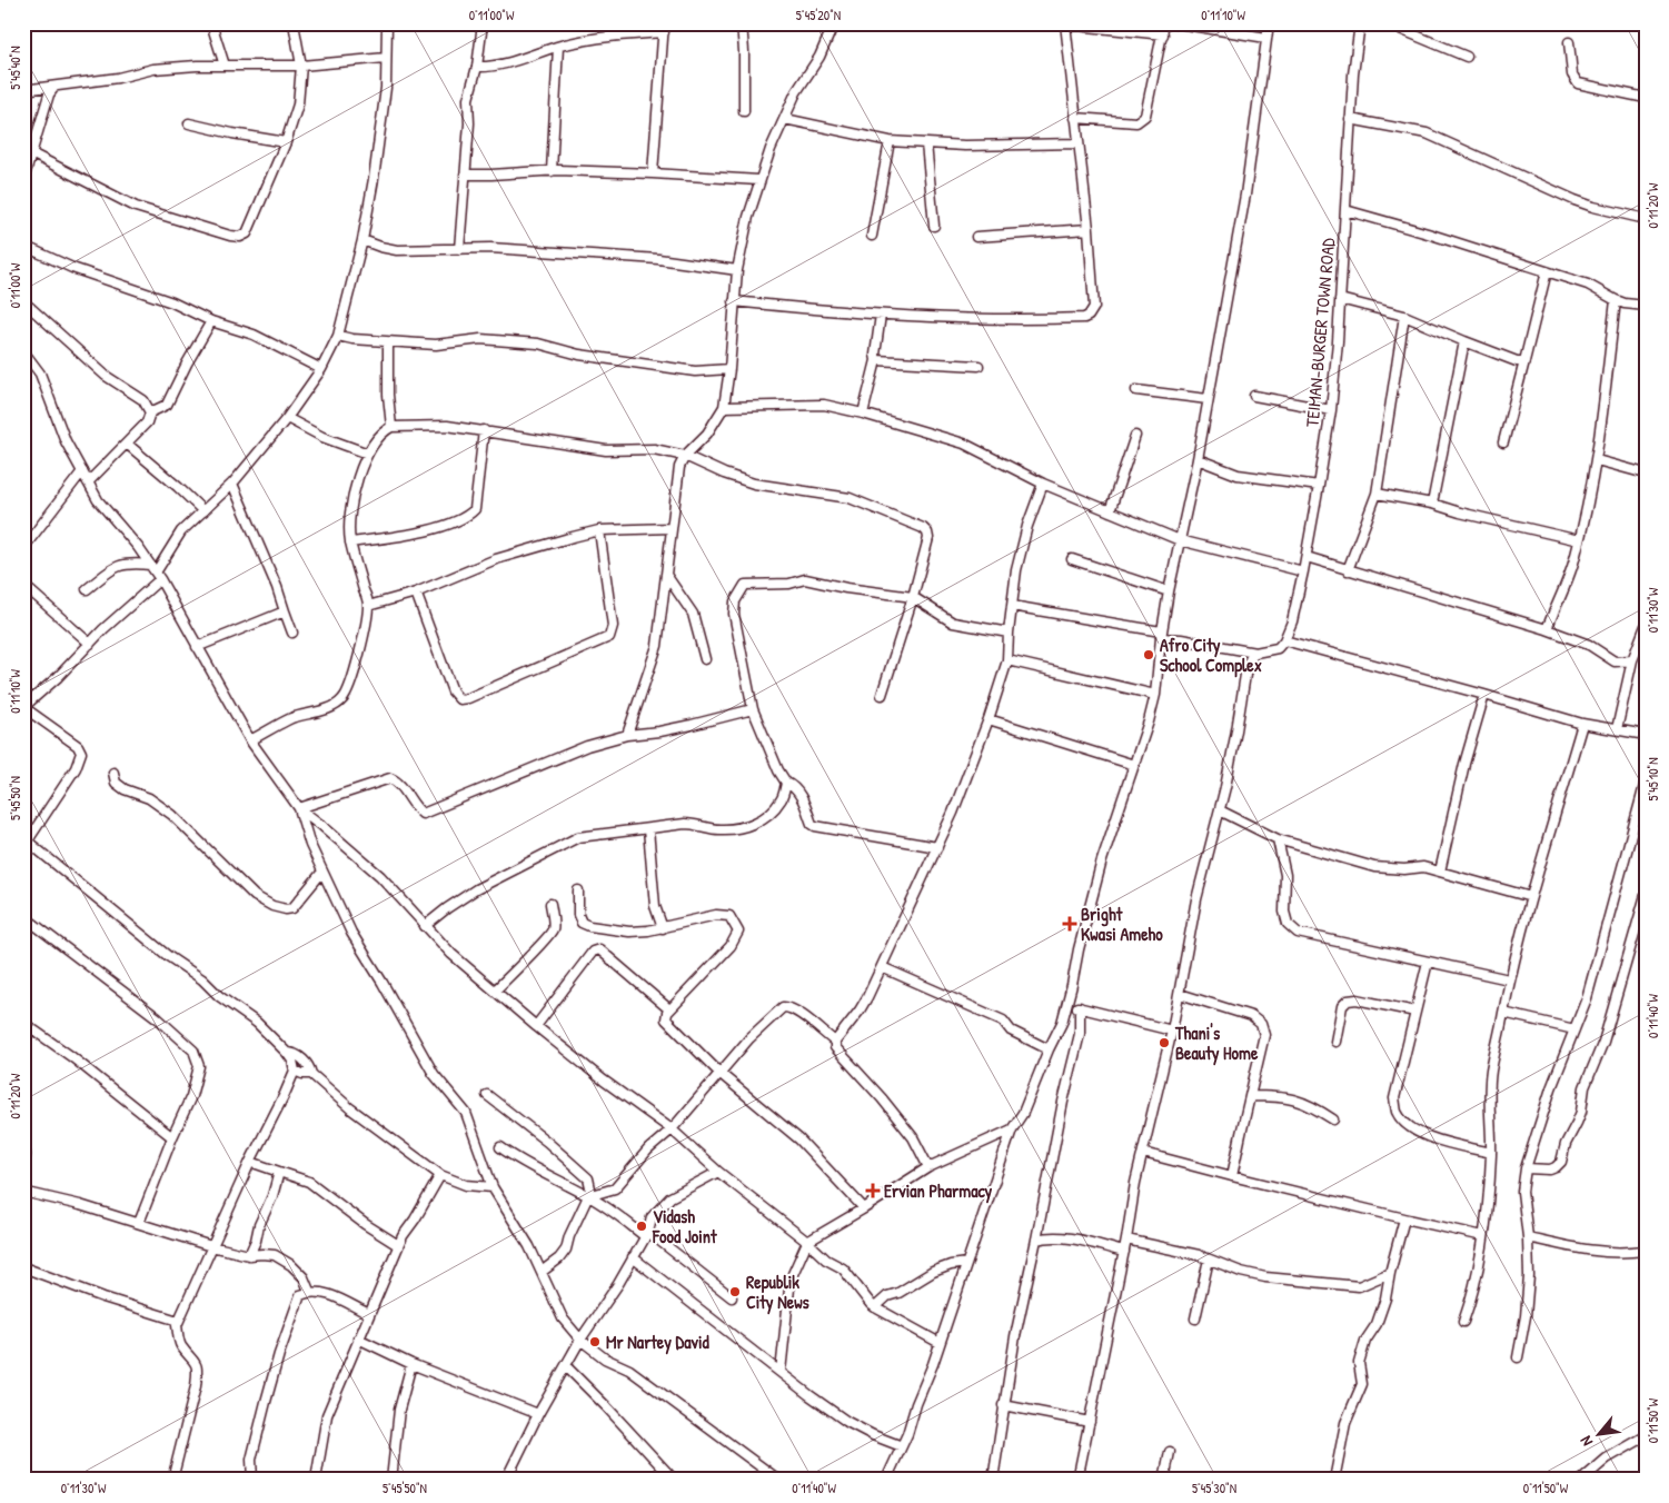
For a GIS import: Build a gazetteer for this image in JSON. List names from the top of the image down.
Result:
{
  "streets": {
    "street": ["TEIMAN-BURGER TOWN ROAD"]
  },
  "places": {
    "other": [
      "Afro City School Complex",
      "Thani's Beauty Home",
      "Vidash Food Joint",
      "Republik City News",
      "Mr Nartey David"
    ],
    "health": ["Bright Kwasi Ameho", "Ervian Pharmacy"]
  },
  "north": "bottom left",
  "coordinates": [
    "0°11'00\"W",
    "5°45'20\"N",
    "0°11'10\"W",
    "5°45'40\"N",
    "0°11'20\"W",
    "0°11'30\"W",
    "5°45'10\"N",
    "5°45'50\"N",
    "0°11'40\"W",
    "0°11'50\"W",
    "5°45'30\"N"
  ]
}
